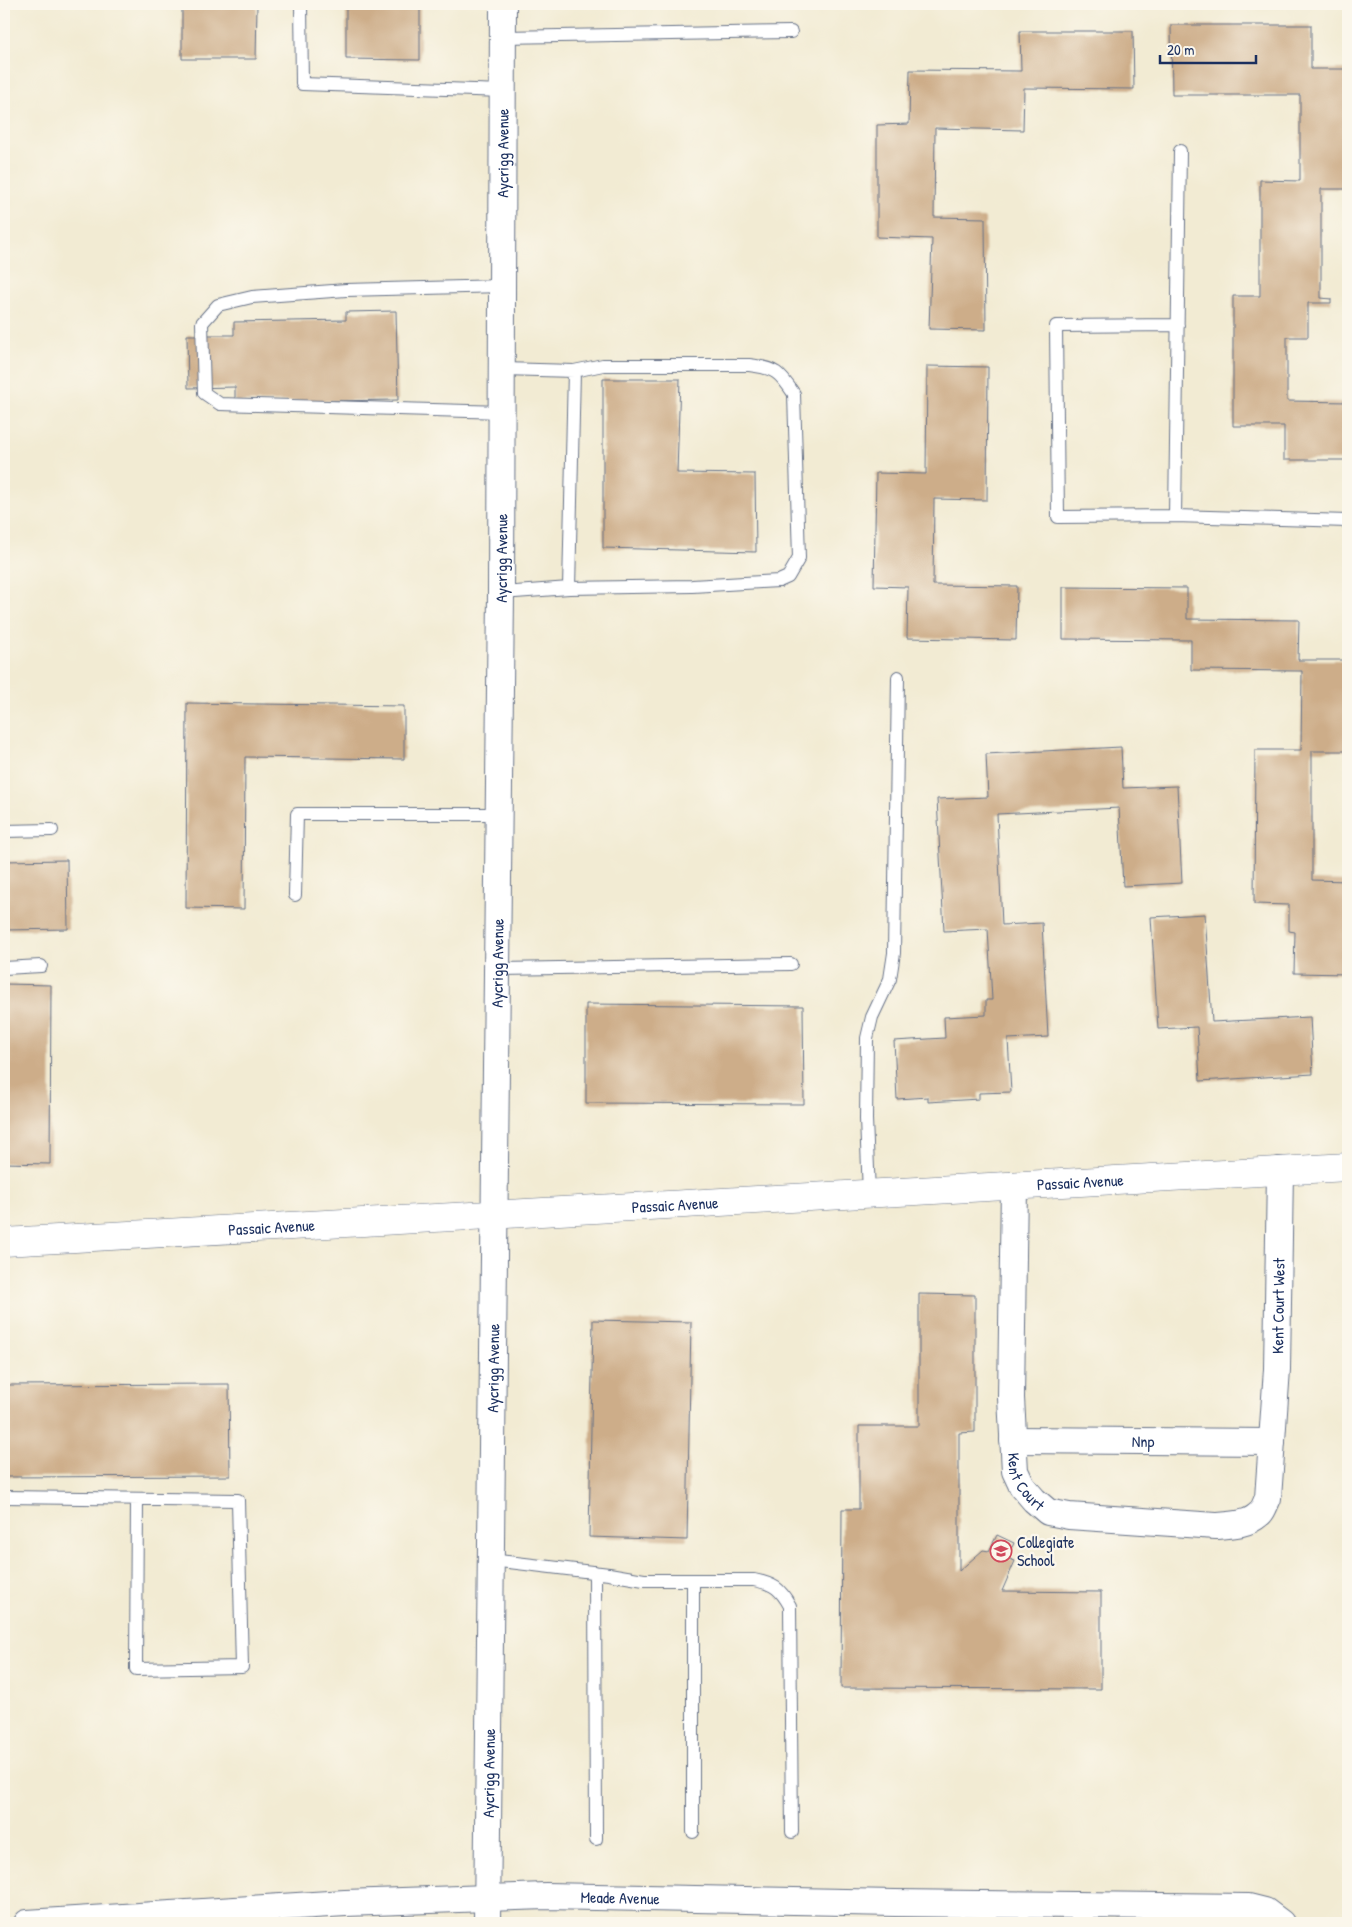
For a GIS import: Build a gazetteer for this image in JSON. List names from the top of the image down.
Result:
{
  "streets": {
    "street": [
      "Aycrigg Avenue",
      "Passaic Avenue",
      "Kent Court West",
      "Nnp",
      "Kent Court",
      "Meade Avenue"
    ]
  },
  "crossings": [
    ["Aycrigg Avenue", "Passaic Avenue"],
    ["Aycrigg Avenue", "Meade Avenue"],
    ["Passaic Avenue", "Kent Court West"],
    ["Passaic Avenue", "Kent Court"],
    ["Kent Court West", "Nnp"],
    ["Kent Court West", "Kent Court"],
    ["Nnp", "Kent Court"]
  ],
  "places": {
    "school or university": ["Collegiate School"]
  },
  "scale_bar": "20 m"
}
